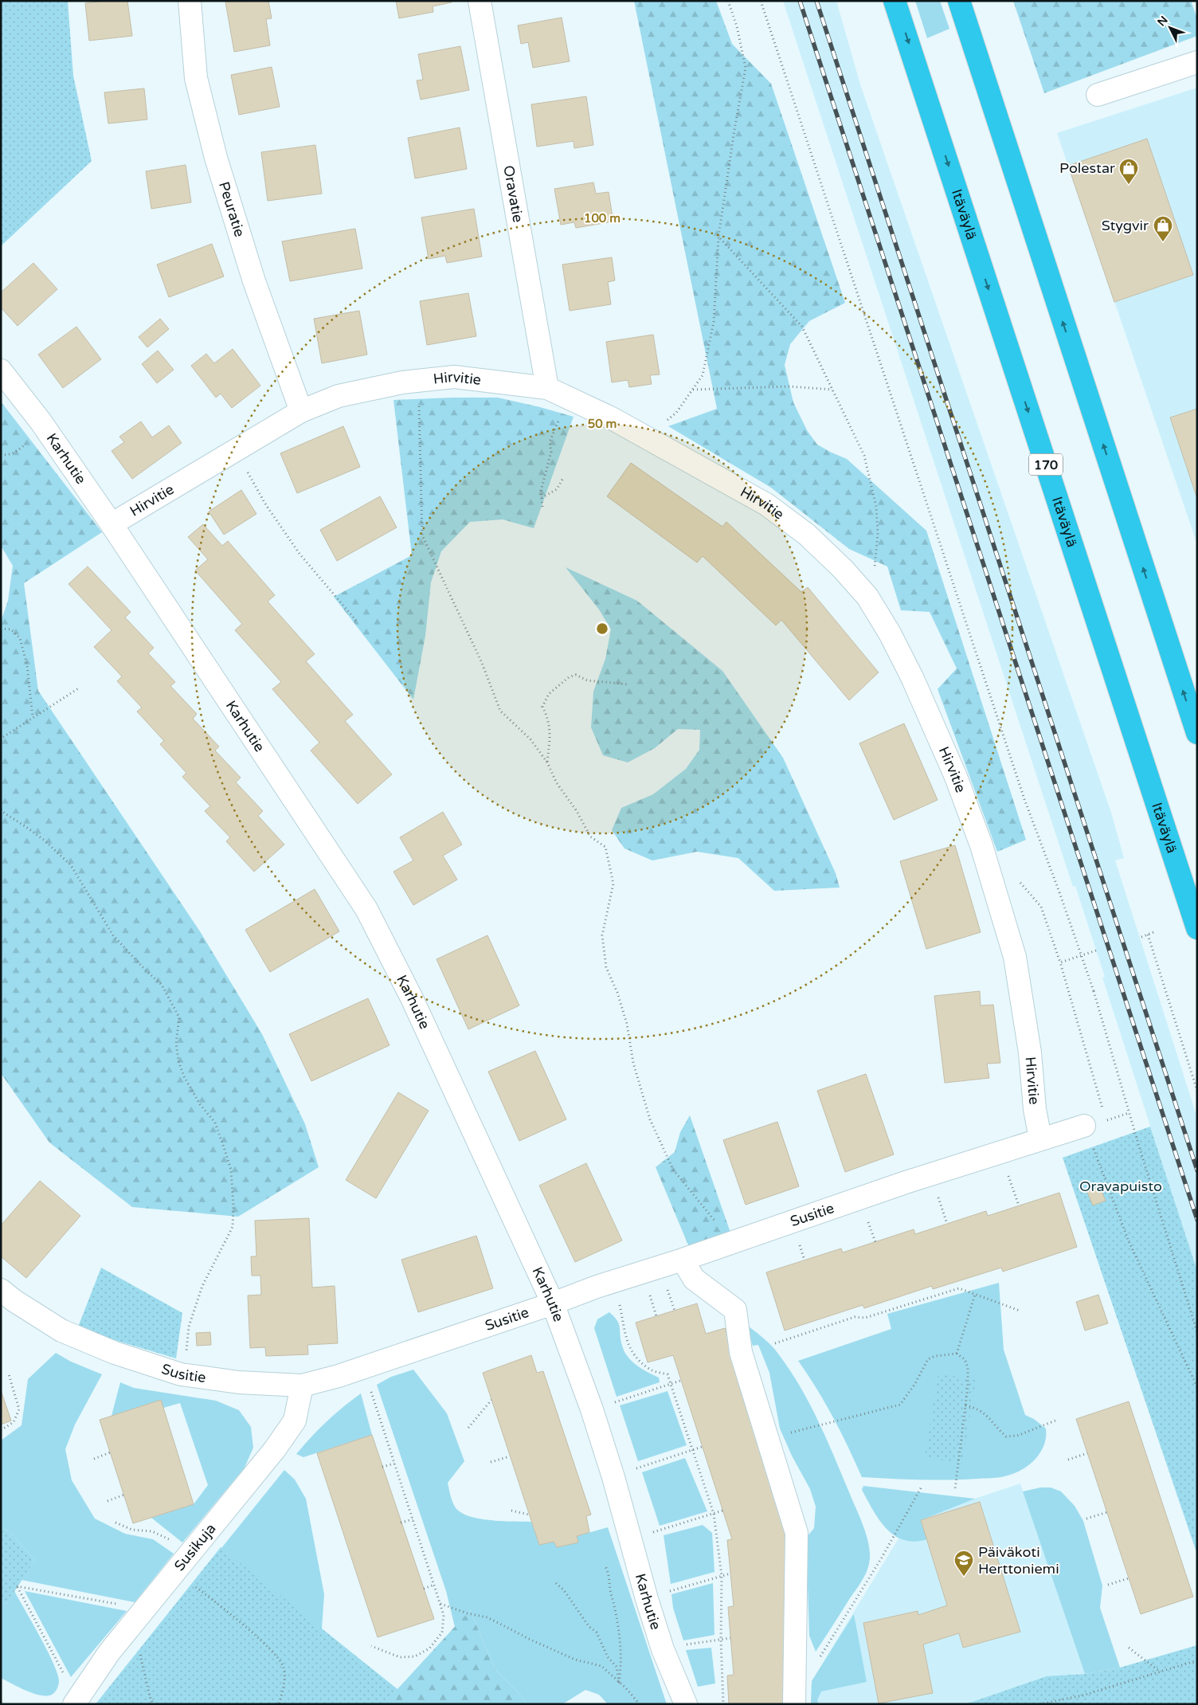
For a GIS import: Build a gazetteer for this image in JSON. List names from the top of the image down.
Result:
{
  "streets": {
    "highway": ["Itäväylä", "170"],
    "street": [
      "Oravatie",
      "Peuratie",
      "Hirvitie",
      "Karhutie",
      "Susitie",
      "Susikuja"
    ]
  },
  "crossings": [
    ["Oravatie", "Hirvitie"],
    ["Peuratie", "Hirvitie"],
    ["Hirvitie", "Karhutie"],
    ["Hirvitie", "Susitie"],
    ["Karhutie", "Susitie"],
    ["Susitie", "Susikuja"]
  ],
  "parks": ["Oravapuisto"],
  "places": {
    "shop": ["Polestar", "Stygvir"],
    "school or university": ["Päiväkoti Herttoniemi"]
  },
  "north": "top left",
  "rings": ["100 m", "50 m"]
}
